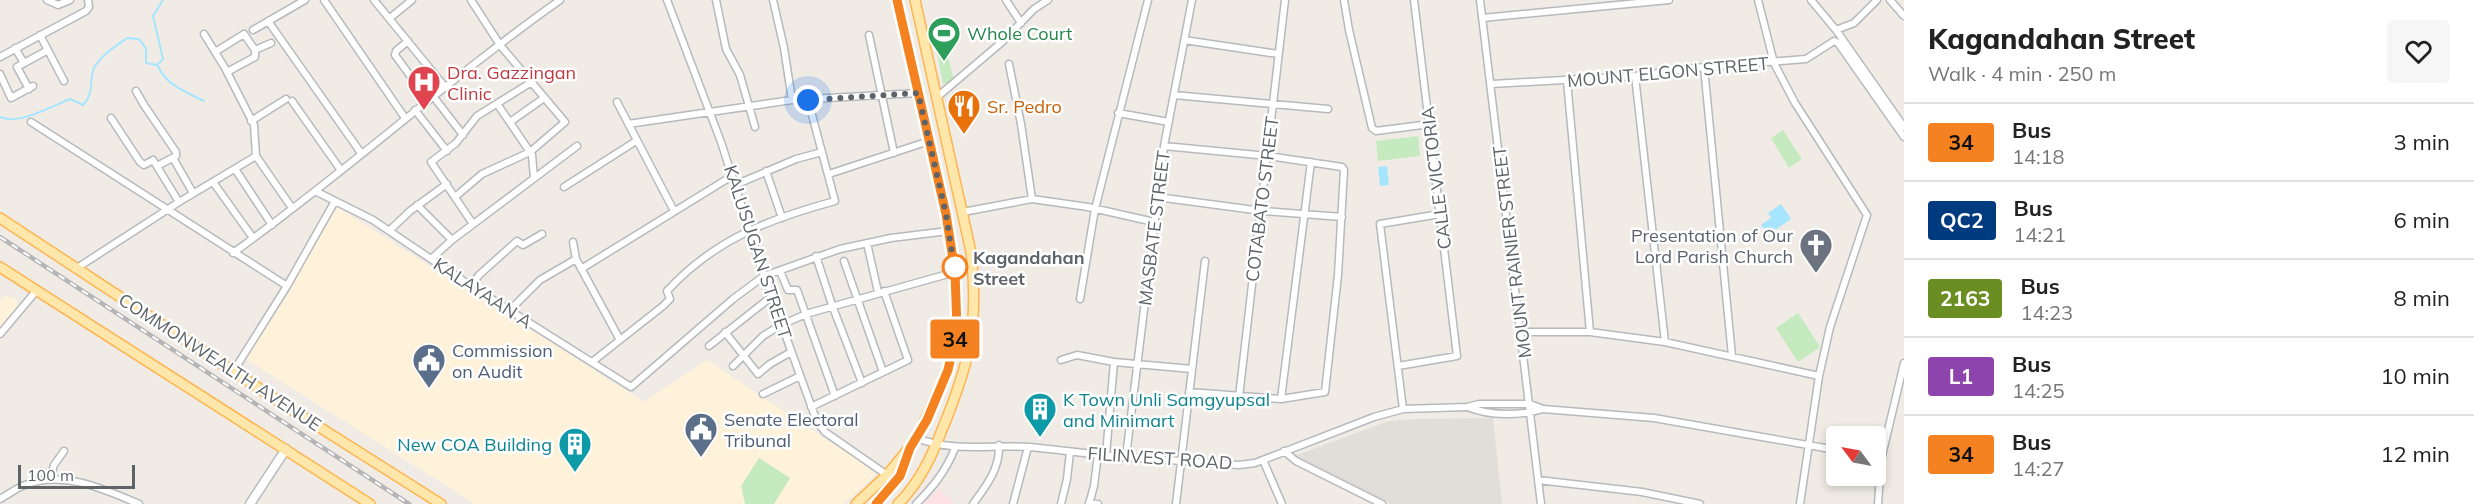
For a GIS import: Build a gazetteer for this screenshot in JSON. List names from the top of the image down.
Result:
{
  "streets": {
    "main road": ["COMMONWEALTH AVENUE"],
    "street": [
      "MOUNT ELGON STREET",
      "CALLE VICTORIA",
      "COTABATO STREET",
      "MASBATE STREET",
      "KALUSUGAN STREET",
      "MOUNT RAINIER STREET",
      "KALAYAAN A",
      "FILINVEST ROAD"
    ]
  },
  "crossings": [
    ["MOUNT ELGON STREET", "MOUNT RAINIER STREET"],
    ["MASBATE STREET", "FILINVEST ROAD"],
    ["KALUSUGAN STREET", "KALAYAAN A"],
    ["MOUNT RAINIER STREET", "FILINVEST ROAD"]
  ],
  "places": {
    "sports": ["Whole Court"],
    "hospital": ["Dra. Gazzingan Clinic"],
    "restaurant": ["Sr. Pedro"],
    "other": ["Kagandahan Street"],
    "church": ["Presentation of Our Lord Parish Church"],
    "public building": ["Commission on Audit", "Senate Electoral Tribunal"],
    "building": ["K Town Unli Samgyupsal and Minimart", "New COA Building"]
  },
  "lines": ["bus line 34"],
  "scale_bar": "100 m",
  "north": "top left",
  "page": {
    "on_map": "34",
    "heading": ["Kagandahan Street", "Walk · 4 min · 250 m"],
    "list": [
      {
        "mark": "34",
        "name": "Bus",
        "note": "14:18",
        "value": "3 min"
      },
      {
        "mark": "QC2",
        "name": "Bus",
        "note": "14:21",
        "value": "6 min"
      },
      {
        "mark": "2163",
        "name": "Bus",
        "note": "14:23",
        "value": "8 min"
      },
      {
        "mark": "L1",
        "name": "Bus",
        "note": "14:25",
        "value": "10 min"
      },
      {
        "mark": "34",
        "name": "Bus",
        "note": "14:27",
        "value": "12 min"
      }
    ],
    "scale": "100 m"
  }
}
